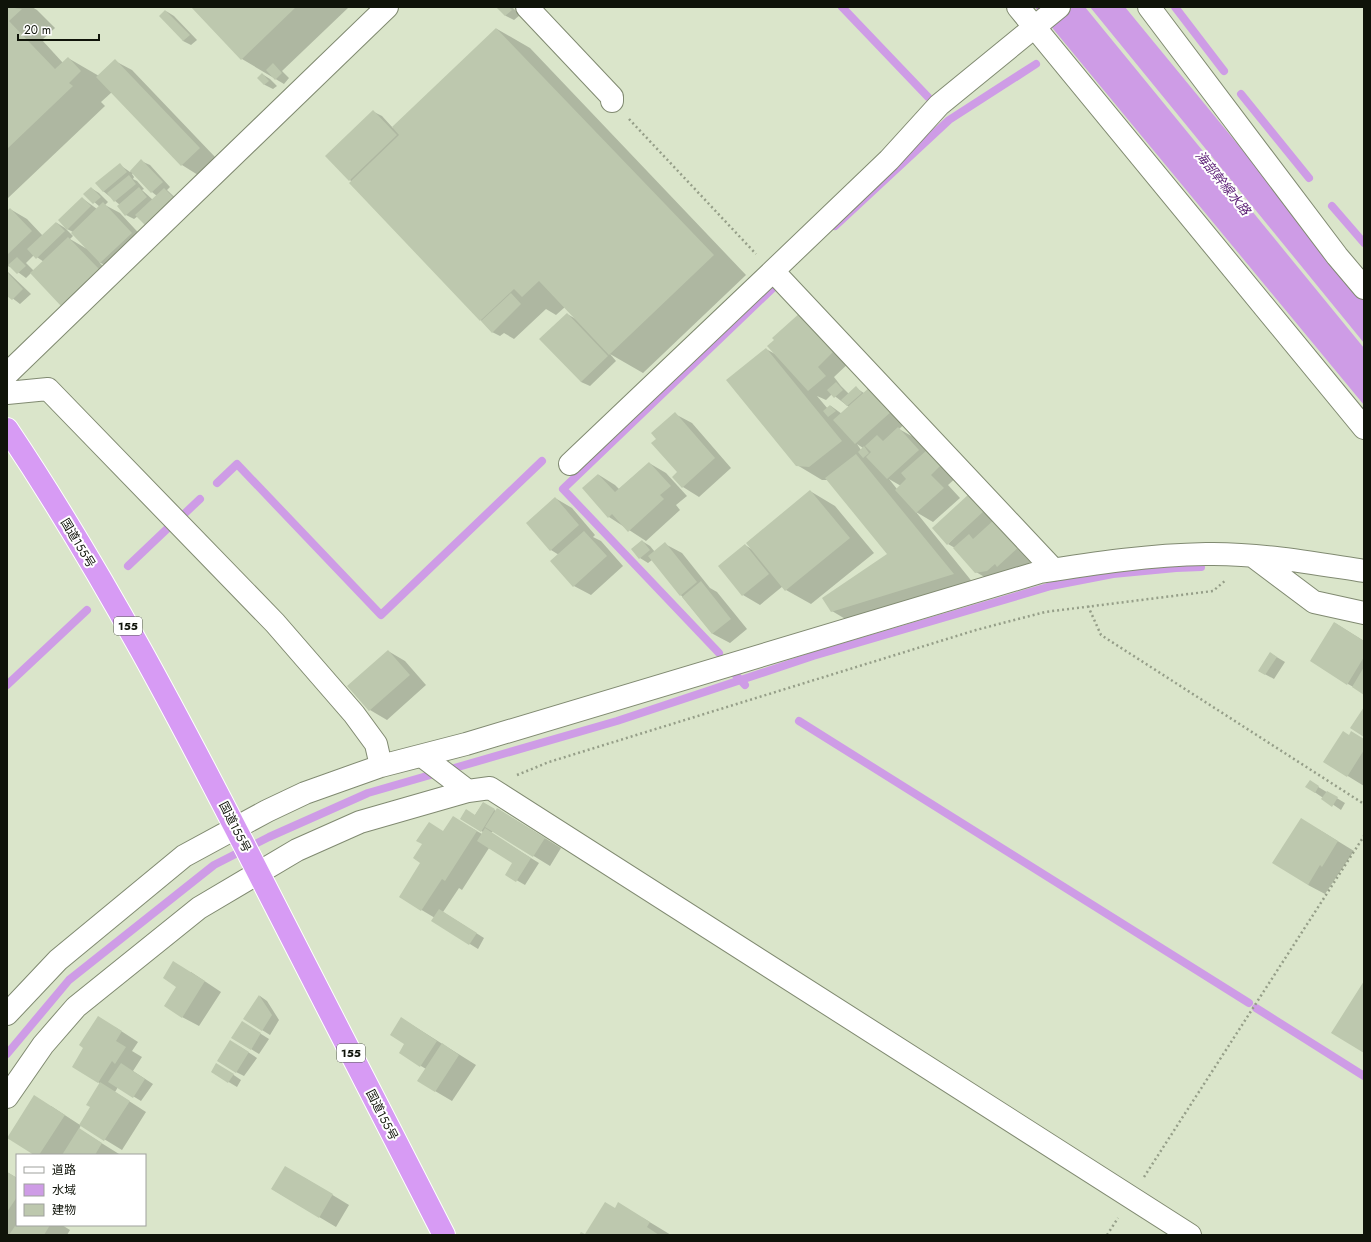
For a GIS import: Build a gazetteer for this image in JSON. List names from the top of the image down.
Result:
{
  "streets": {
    "highway": ["国道155号", "155"]
  },
  "water": ["海部幹線水路"],
  "legend": ["道路", "水域", "建物"],
  "scale_bar": "20 m"
}
